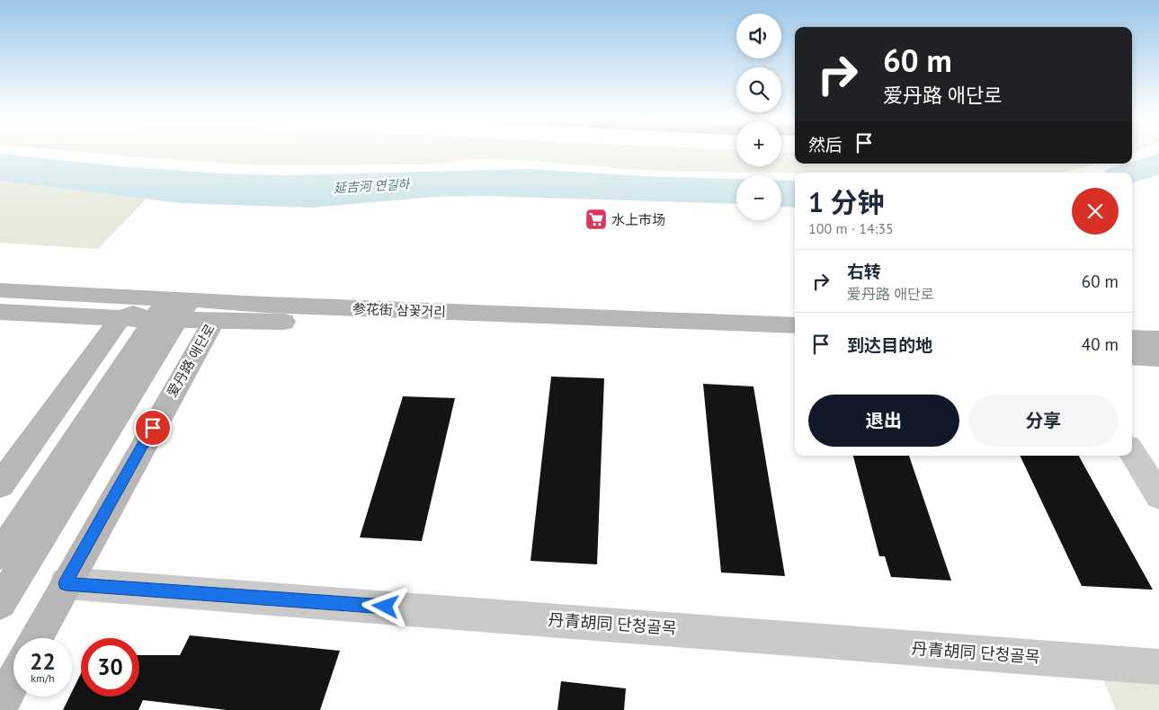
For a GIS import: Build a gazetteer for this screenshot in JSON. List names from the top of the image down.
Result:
{
  "streets": {
    "main road": ["参花街 삼꽃거리", "爱丹路 애단로"],
    "street": ["丹青胡同 단청골목"]
  },
  "crossings": [
    ["参花街 삼꽃거리", "爱丹路 애단로"],
    ["爱丹路 애단로", "丹青胡同 단청골목"]
  ],
  "water": ["延吉河 연길하"],
  "places": {
    "supermarket": ["水上市场"]
  },
  "page": {
    "map_buttons": ["+", "−"],
    "turn": ["60 m", "爱丹路 애단로"],
    "then": "然后",
    "heading": ["1 分钟", "100 m · 14:35"],
    "list": [
      {
        "name": "右转",
        "note": "爱丹路 애단로",
        "value": "60 m"
      },
      {
        "name": "到达目的地",
        "value": "40 m"
      }
    ],
    "buttons": ["退出", "分享"],
    "speed": "22 km/h",
    "limit": "30"
  }
}
